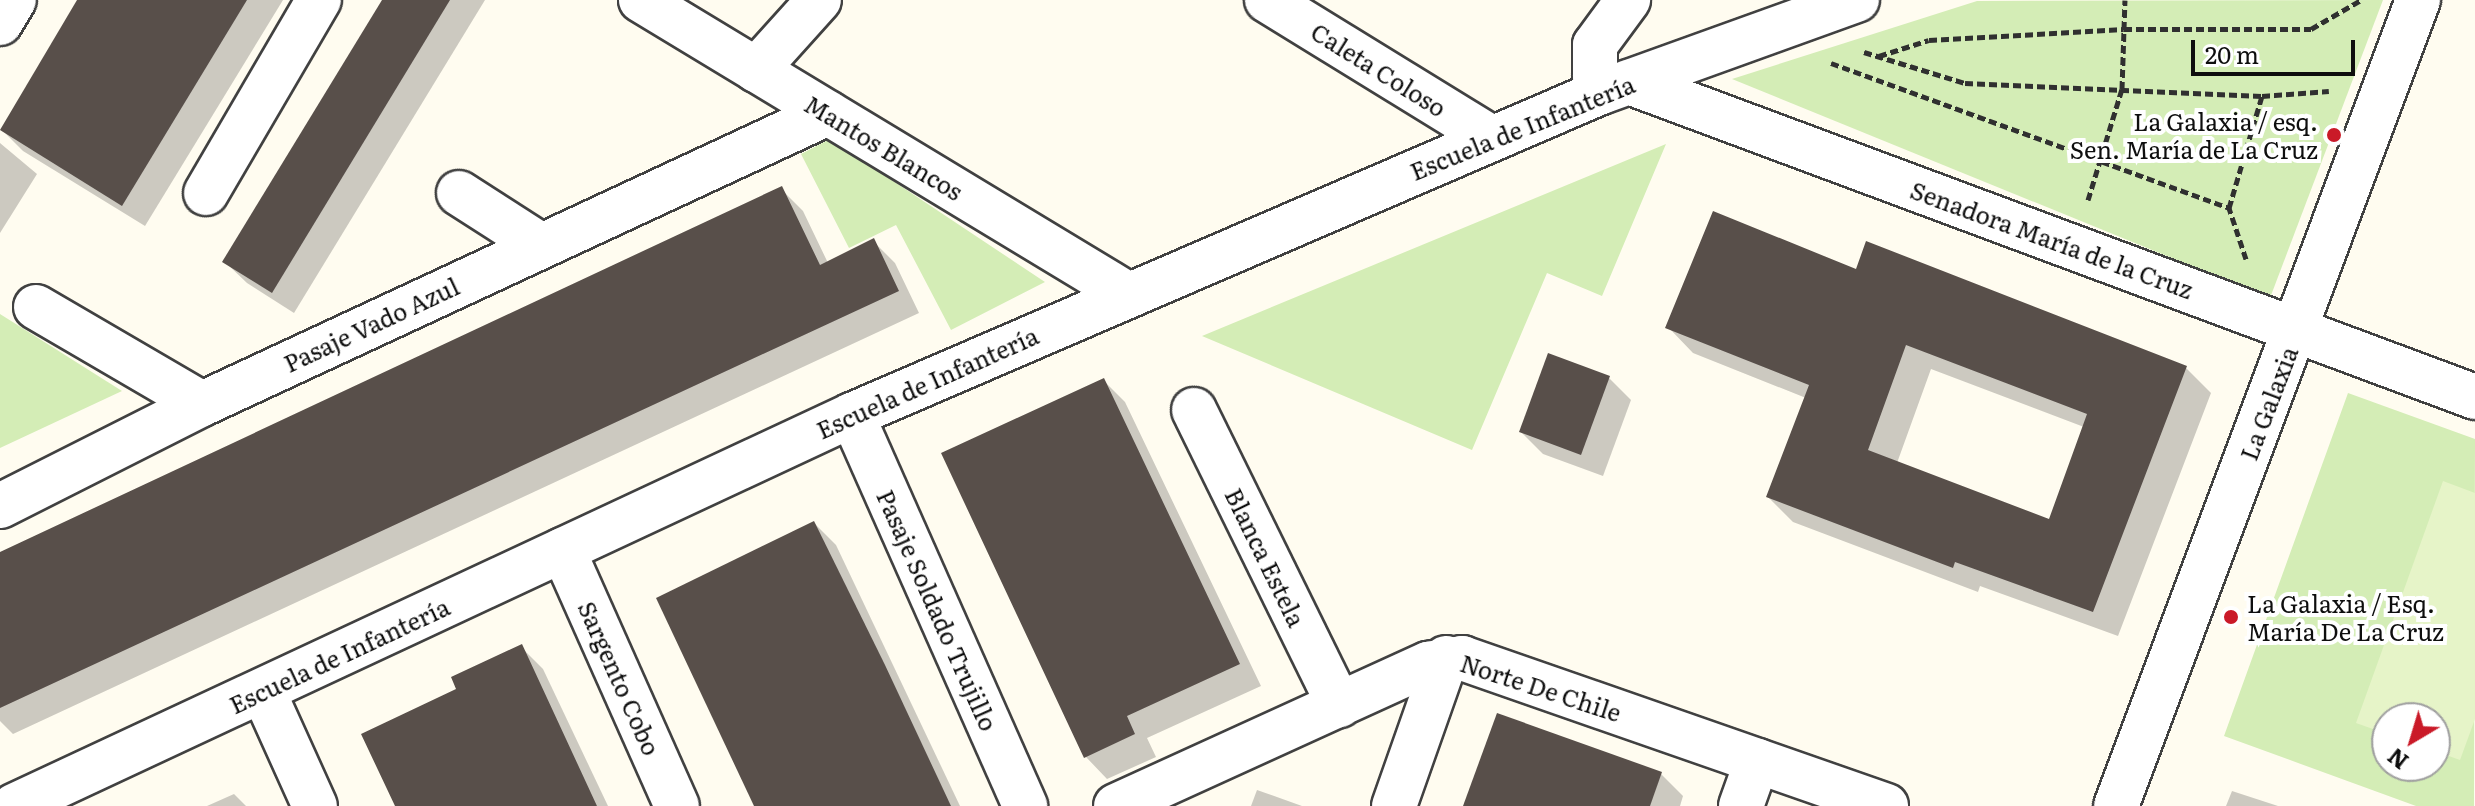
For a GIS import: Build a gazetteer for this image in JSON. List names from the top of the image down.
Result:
{
  "streets": {
    "street": [
      "Caleta Coloso",
      "Escuela de Infantería",
      "Mantos Blancos",
      "Senadora María de la Cruz",
      "Pasaje Vado Azul",
      "La Galaxia",
      "Blanca Estela",
      "Pasaje Soldado Trujillo",
      "Sargento Cobo",
      "Norte De Chile"
    ]
  },
  "crossings": [
    ["Caleta Coloso", "Escuela de Infantería"],
    ["Escuela de Infantería", "Mantos Blancos"],
    ["Escuela de Infantería", "Senadora María de la Cruz"],
    ["Escuela de Infantería", "Pasaje Soldado Trujillo"],
    ["Escuela de Infantería", "Sargento Cobo"],
    ["Mantos Blancos", "Pasaje Vado Azul"],
    ["Senadora María de la Cruz", "La Galaxia"],
    ["Blanca Estela", "Norte De Chile"]
  ],
  "places": ["La Galaxia / esq. Sen. María de La Cruz", "La Galaxia / Esq. María De La Cruz"],
  "scale_bar": "20 m",
  "north": "bottom left"
}
